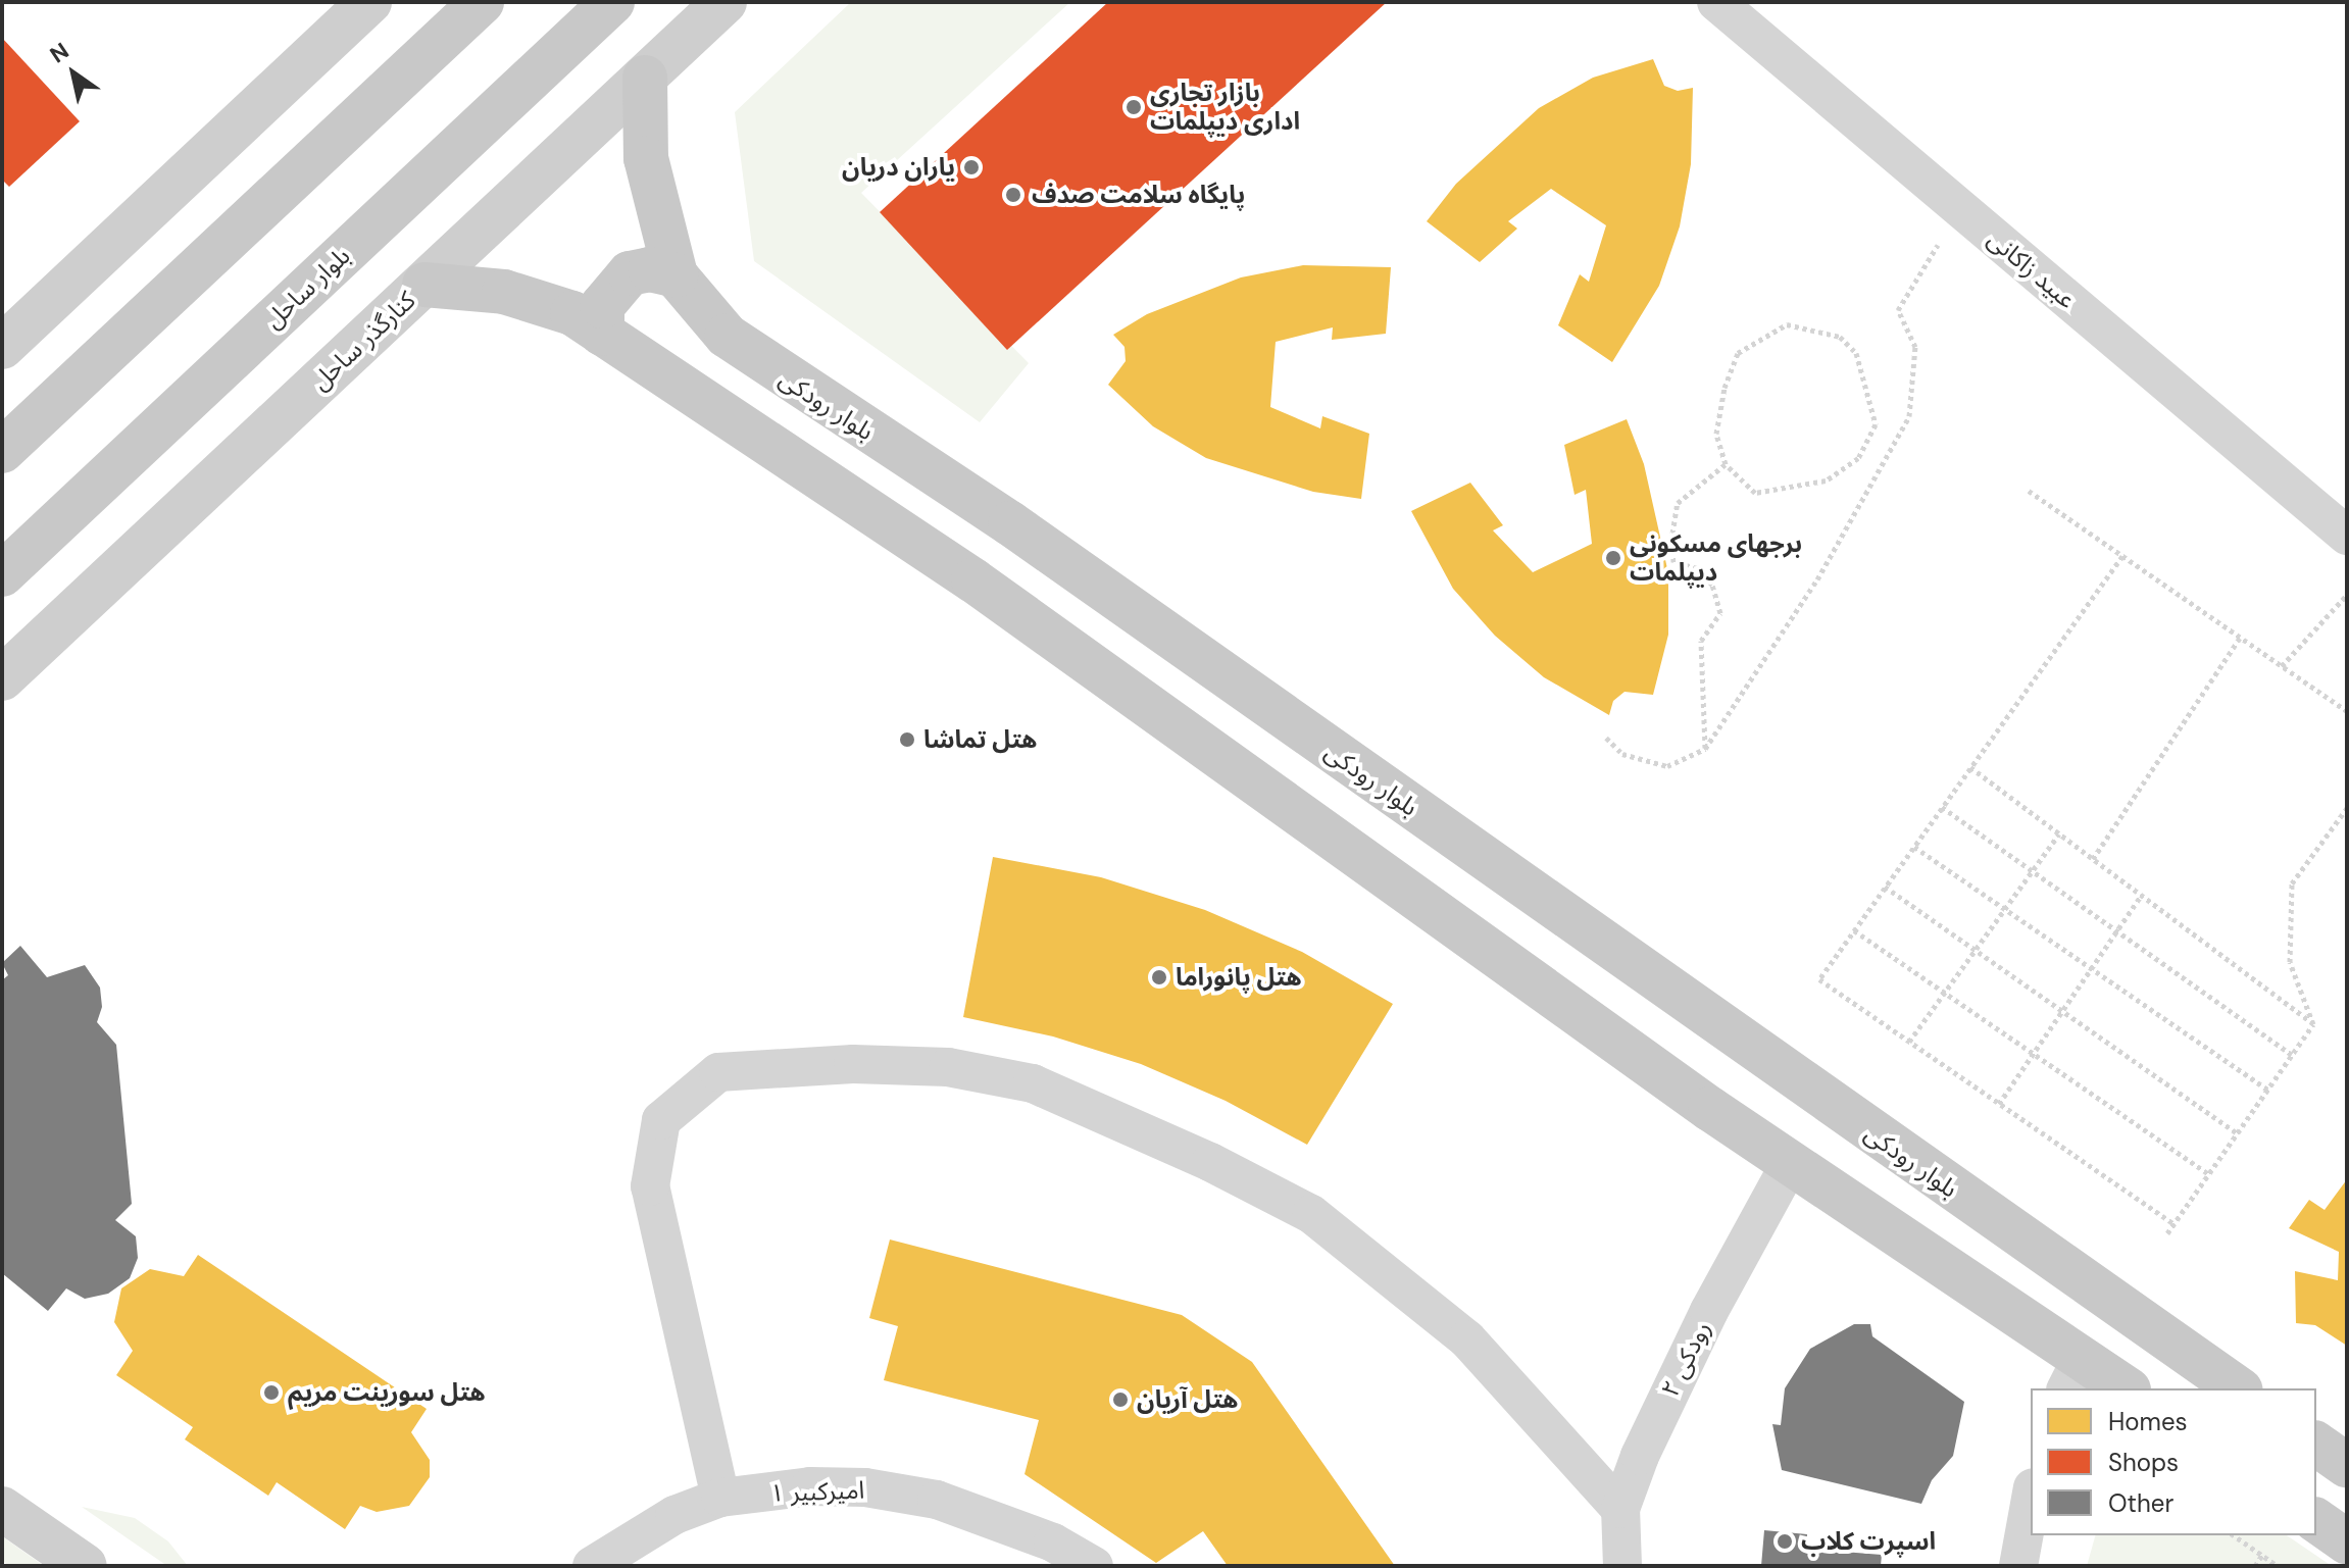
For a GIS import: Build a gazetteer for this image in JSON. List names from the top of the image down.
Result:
{
  "streets": {
    "main road": ["بلوار ساحل", "بلوار رودکی"],
    "street": [
      "عبید زاکانی",
      "کنارگذر ساحل",
      "رودکی ۲",
      "امیرکبیر ۱"
    ]
  },
  "crossings": [
    ["کنارگذر ساحل", "بلوار رودکی"]
  ],
  "places": [
    "بازار تجاری اداری دیپلمات",
    "یاران دریان",
    "پایگاه سلامت صدف",
    "برجهای مسکونی دیپلمات",
    "هتل تماشا",
    "هتل پانوراما",
    "هتل سورینت مريم",
    "هتل آریان",
    "اسپرت کلاب"
  ],
  "legend": ["Homes", "Shops", "Other"],
  "north": "top left"
}
